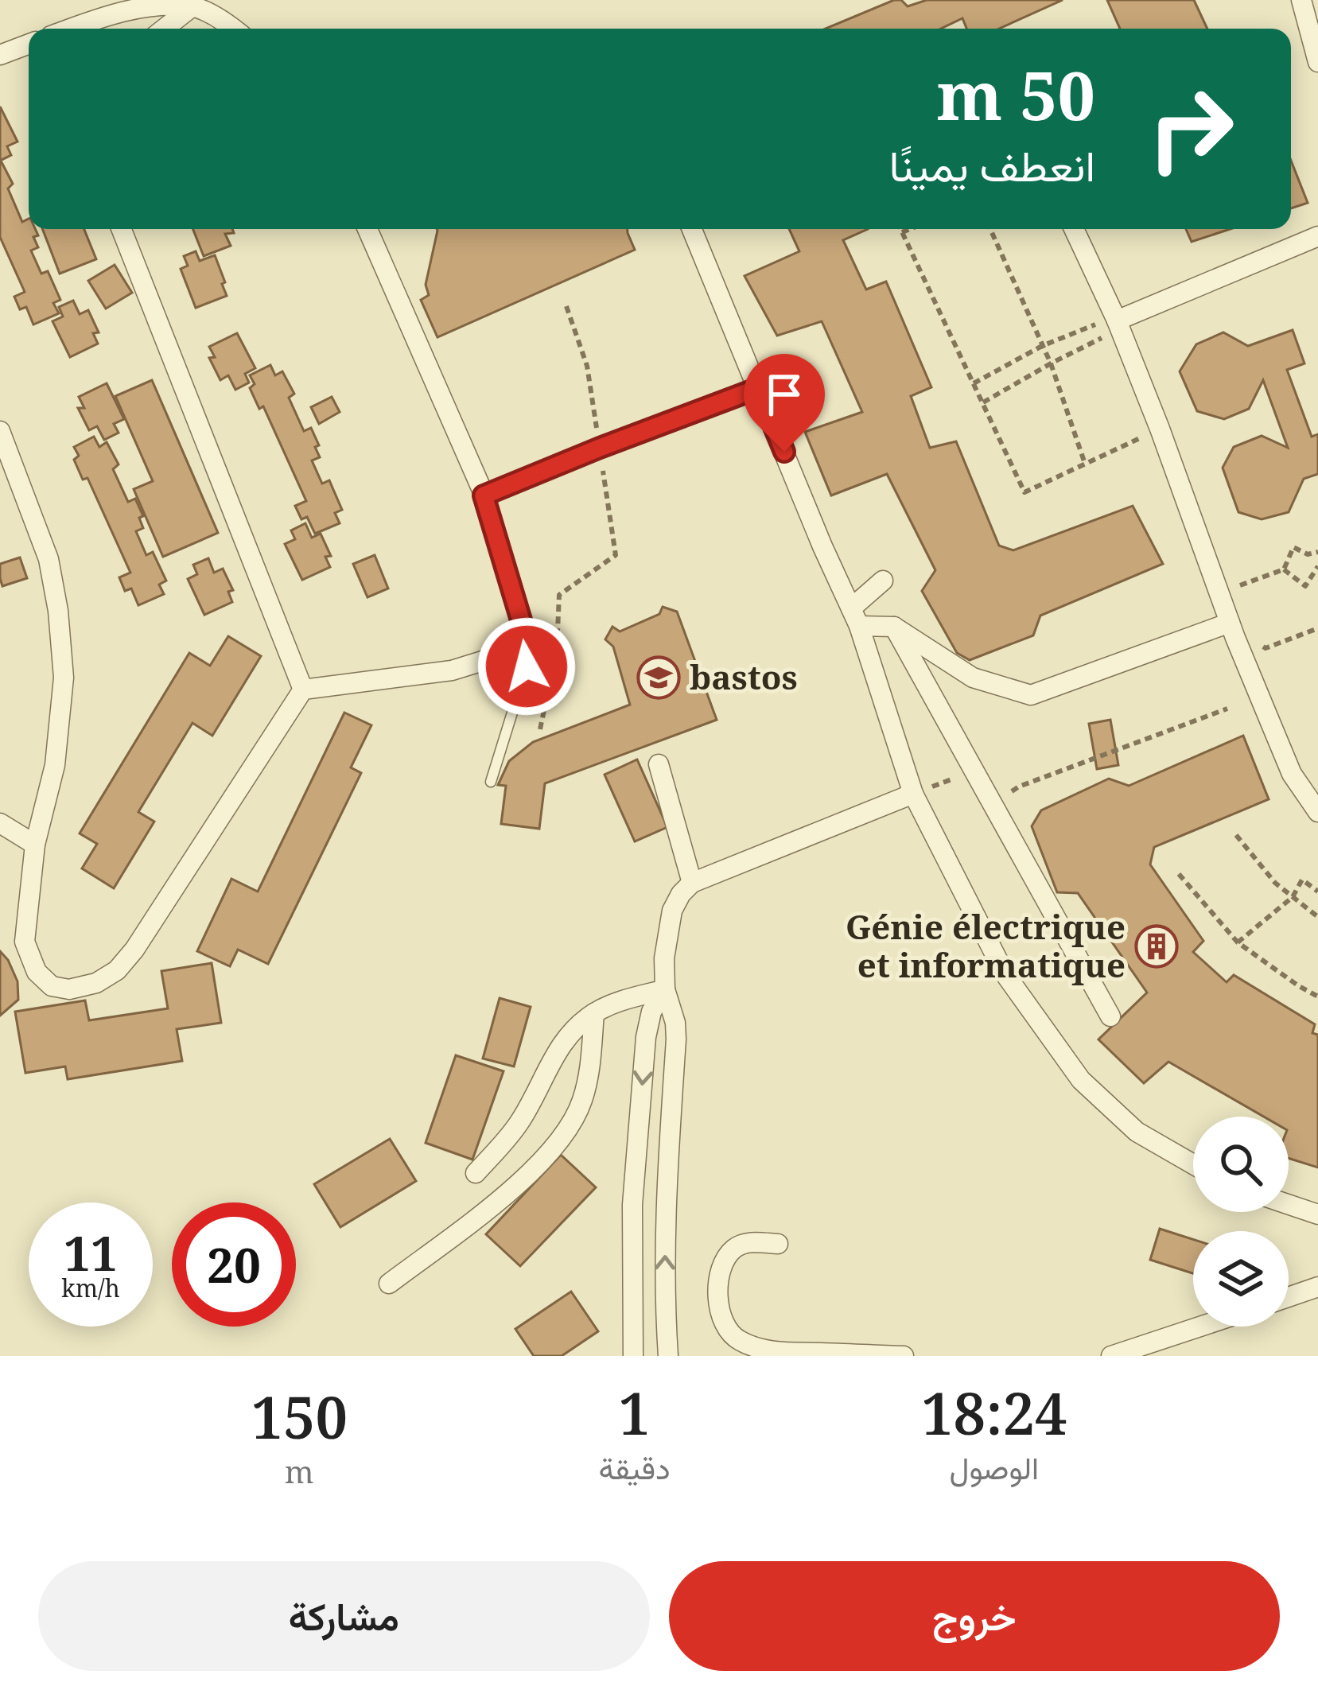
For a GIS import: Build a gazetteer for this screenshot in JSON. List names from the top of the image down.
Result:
{
  "places": {
    "school or university": ["bastos"],
    "building": ["Génie électrique et informatique"]
  },
  "page": {
    "turn": ["50 m", "انعطف يمينًا"],
    "speed": "11 km/h",
    "limit": "20",
    "eta": [
      "18:24",
      "الوصول",
      "1",
      "دقيقة",
      "150",
      "m"
    ],
    "buttons": ["خروج", "مشاركة"]
  }
}
